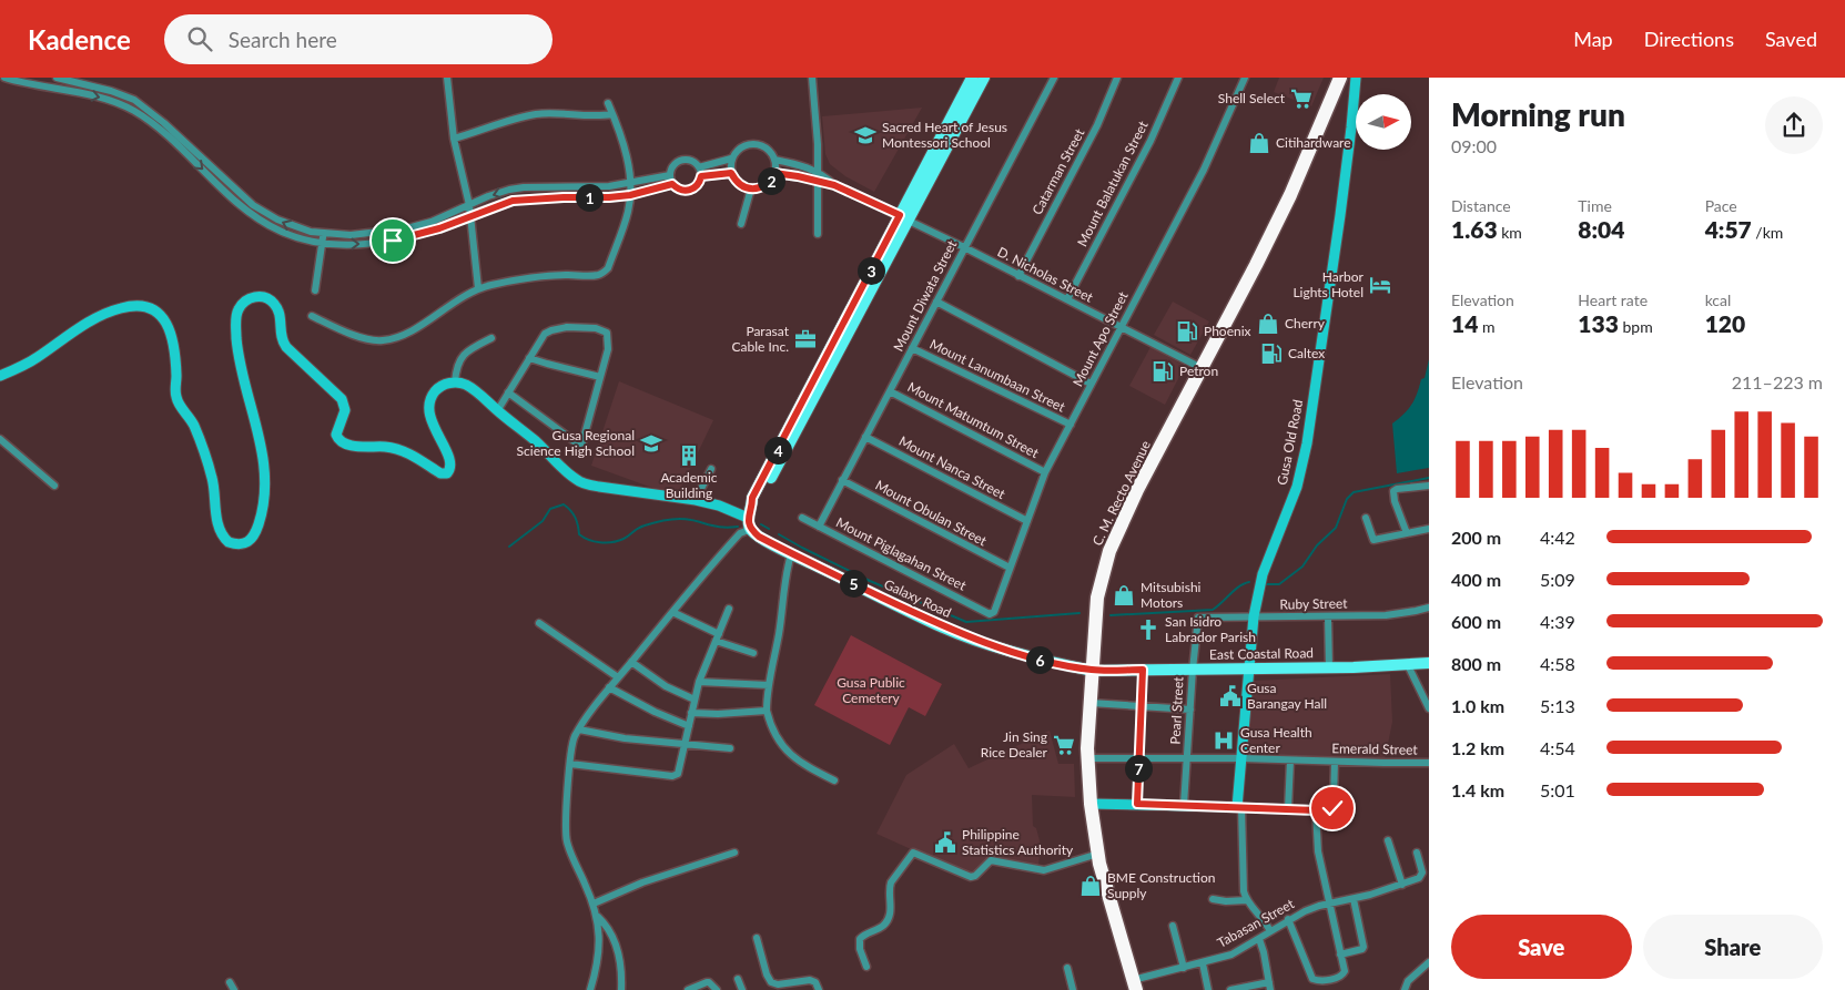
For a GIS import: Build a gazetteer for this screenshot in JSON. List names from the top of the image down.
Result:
{
  "streets": {
    "highway": ["C. M. Recto Avenue"],
    "main road": ["Gusa Old Road", "Galaxy Road", "East Coastal Road"],
    "street": [
      "Catarman Street",
      "Mount Balatukan Street",
      "D. Nicholas Street",
      "Mount Diwata Street",
      "Mount Apo Street",
      "Mount Lanumbaan Street",
      "Mount Matumtum Street",
      "Mount Nanca Street",
      "Mount Obulan Street",
      "Mount Piglagahan Street",
      "Ruby Street",
      "Pearl Street",
      "Emerald Street",
      "Tabasan Street"
    ]
  },
  "crossings": [
    ["Catarman Street", "D. Nicholas Street"],
    ["Mount Balatukan Street", "D. Nicholas Street"],
    ["D. Nicholas Street", "Mount Diwata Street"],
    ["D. Nicholas Street", "Mount Apo Street"],
    ["D. Nicholas Street", "C. M. Recto Avenue"],
    ["Mount Diwata Street", "Mount Lanumbaan Street"],
    ["Mount Diwata Street", "Mount Matumtum Street"],
    ["Mount Diwata Street", "Mount Nanca Street"],
    ["Mount Diwata Street", "Mount Obulan Street"],
    ["Mount Diwata Street", "Mount Piglagahan Street"],
    ["Mount Apo Street", "Mount Lanumbaan Street"],
    ["Mount Apo Street", "Mount Matumtum Street"],
    ["Mount Apo Street", "Mount Nanca Street"],
    ["Mount Apo Street", "Mount Obulan Street"],
    ["Mount Apo Street", "Mount Piglagahan Street"],
    ["Gusa Old Road", "Ruby Street"],
    ["Gusa Old Road", "East Coastal Road"],
    ["Gusa Old Road", "Emerald Street"],
    ["C. M. Recto Avenue", "Galaxy Road"],
    ["C. M. Recto Avenue", "East Coastal Road"],
    ["C. M. Recto Avenue", "Emerald Street"],
    ["C. M. Recto Avenue", "Tabasan Street"],
    ["Galaxy Road", "East Coastal Road"],
    ["Ruby Street", "Pearl Street"],
    ["East Coastal Road", "Pearl Street"],
    ["Pearl Street", "Emerald Street"]
  ],
  "parks": ["Gusa Public Cemetery"],
  "places": {
    "supermarket": ["Shell Select", "Jin Sing Rice Dealer"],
    "school or university": ["Sacred Heart of Jesus Montessori School", "Gusa Regional Science High School"],
    "shop": [
      "Citihardware",
      "Cherry",
      "Mitsubishi Motors",
      "BME Construction Supply"
    ],
    "hotel": ["Harbor Lights Hotel"],
    "fuel station": ["Phoenix", "Caltex", "Petron"],
    "office": ["Parasat Cable Inc."],
    "building": ["Academic Building"],
    "church": ["San Isidro Labrador Parish"],
    "public building": ["Gusa Barangay Hall", "Philippine Statistics Authority"],
    "hospital": ["Gusa Health Center"]
  },
  "north": "right",
  "page": {
    "header": "Kadence",
    "search": "Search here",
    "nav": ["Map", "Directions", "Saved"],
    "heading": ["Morning run", "09:00"],
    "pins": [
      "2",
      "1",
      "3",
      "4",
      "5",
      "6",
      "7"
    ],
    "stats": [
      ["Distance", "1.63 km"],
      ["Time", "8:04"],
      ["Pace", "4:57 /km"],
      ["Elevation", "14 m"],
      ["Heart rate", "133 bpm"],
      ["kcal", "120"]
    ],
    "chart": ["Elevation", "211–223 m"],
    "list": [
      {
        "name": "200 m",
        "note": "4:42"
      },
      {
        "name": "400 m",
        "note": "5:09"
      },
      {
        "name": "600 m",
        "note": "4:39"
      },
      {
        "name": "800 m",
        "note": "4:58"
      },
      {
        "name": "1.0 km",
        "note": "5:13"
      },
      {
        "name": "1.2 km",
        "note": "4:54"
      },
      {
        "name": "1.4 km",
        "note": "5:01"
      }
    ],
    "buttons": ["Save", "Share"]
  }
}
